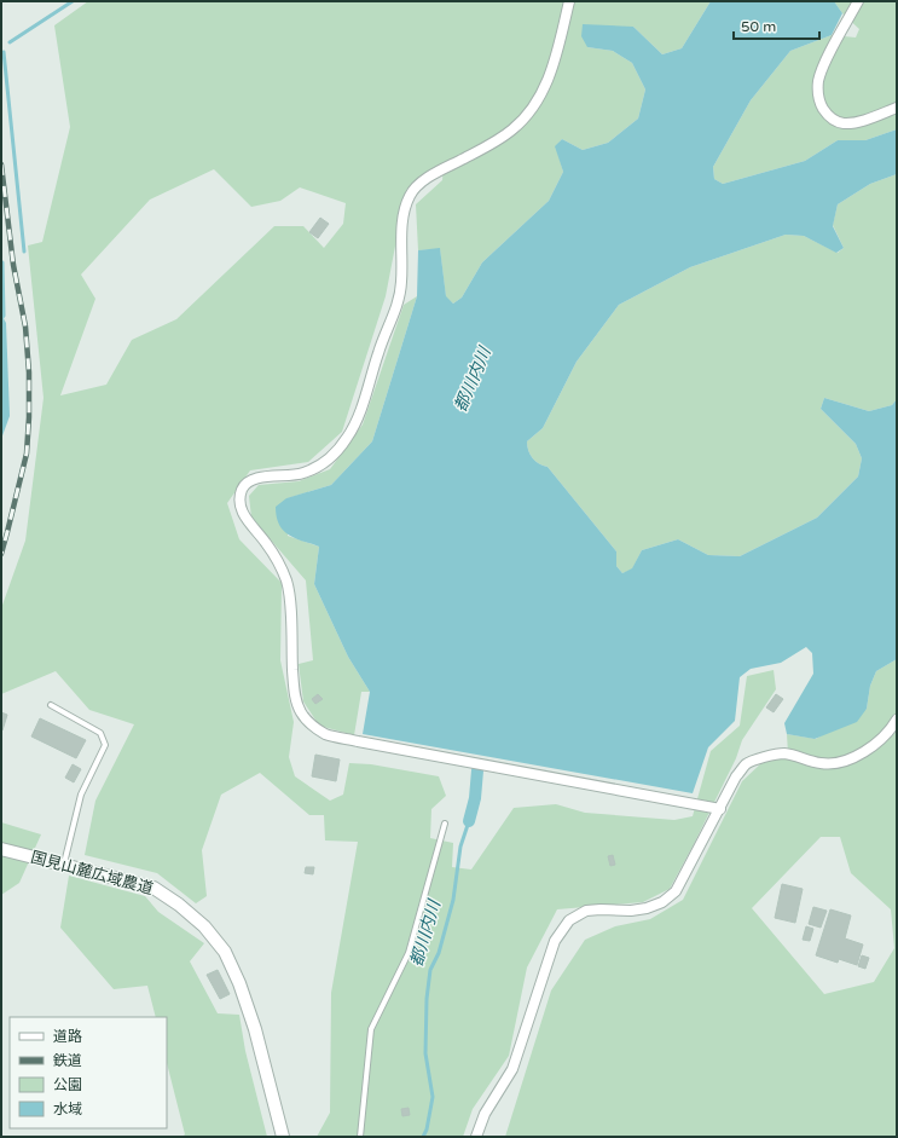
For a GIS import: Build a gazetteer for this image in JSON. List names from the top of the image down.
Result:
{
  "streets": {
    "street": ["国見山麓広域農道"]
  },
  "water": ["都川内川"],
  "legend": [
    "道路",
    "鉄道",
    "公園",
    "水域"
  ],
  "scale_bar": "50 m"
}
